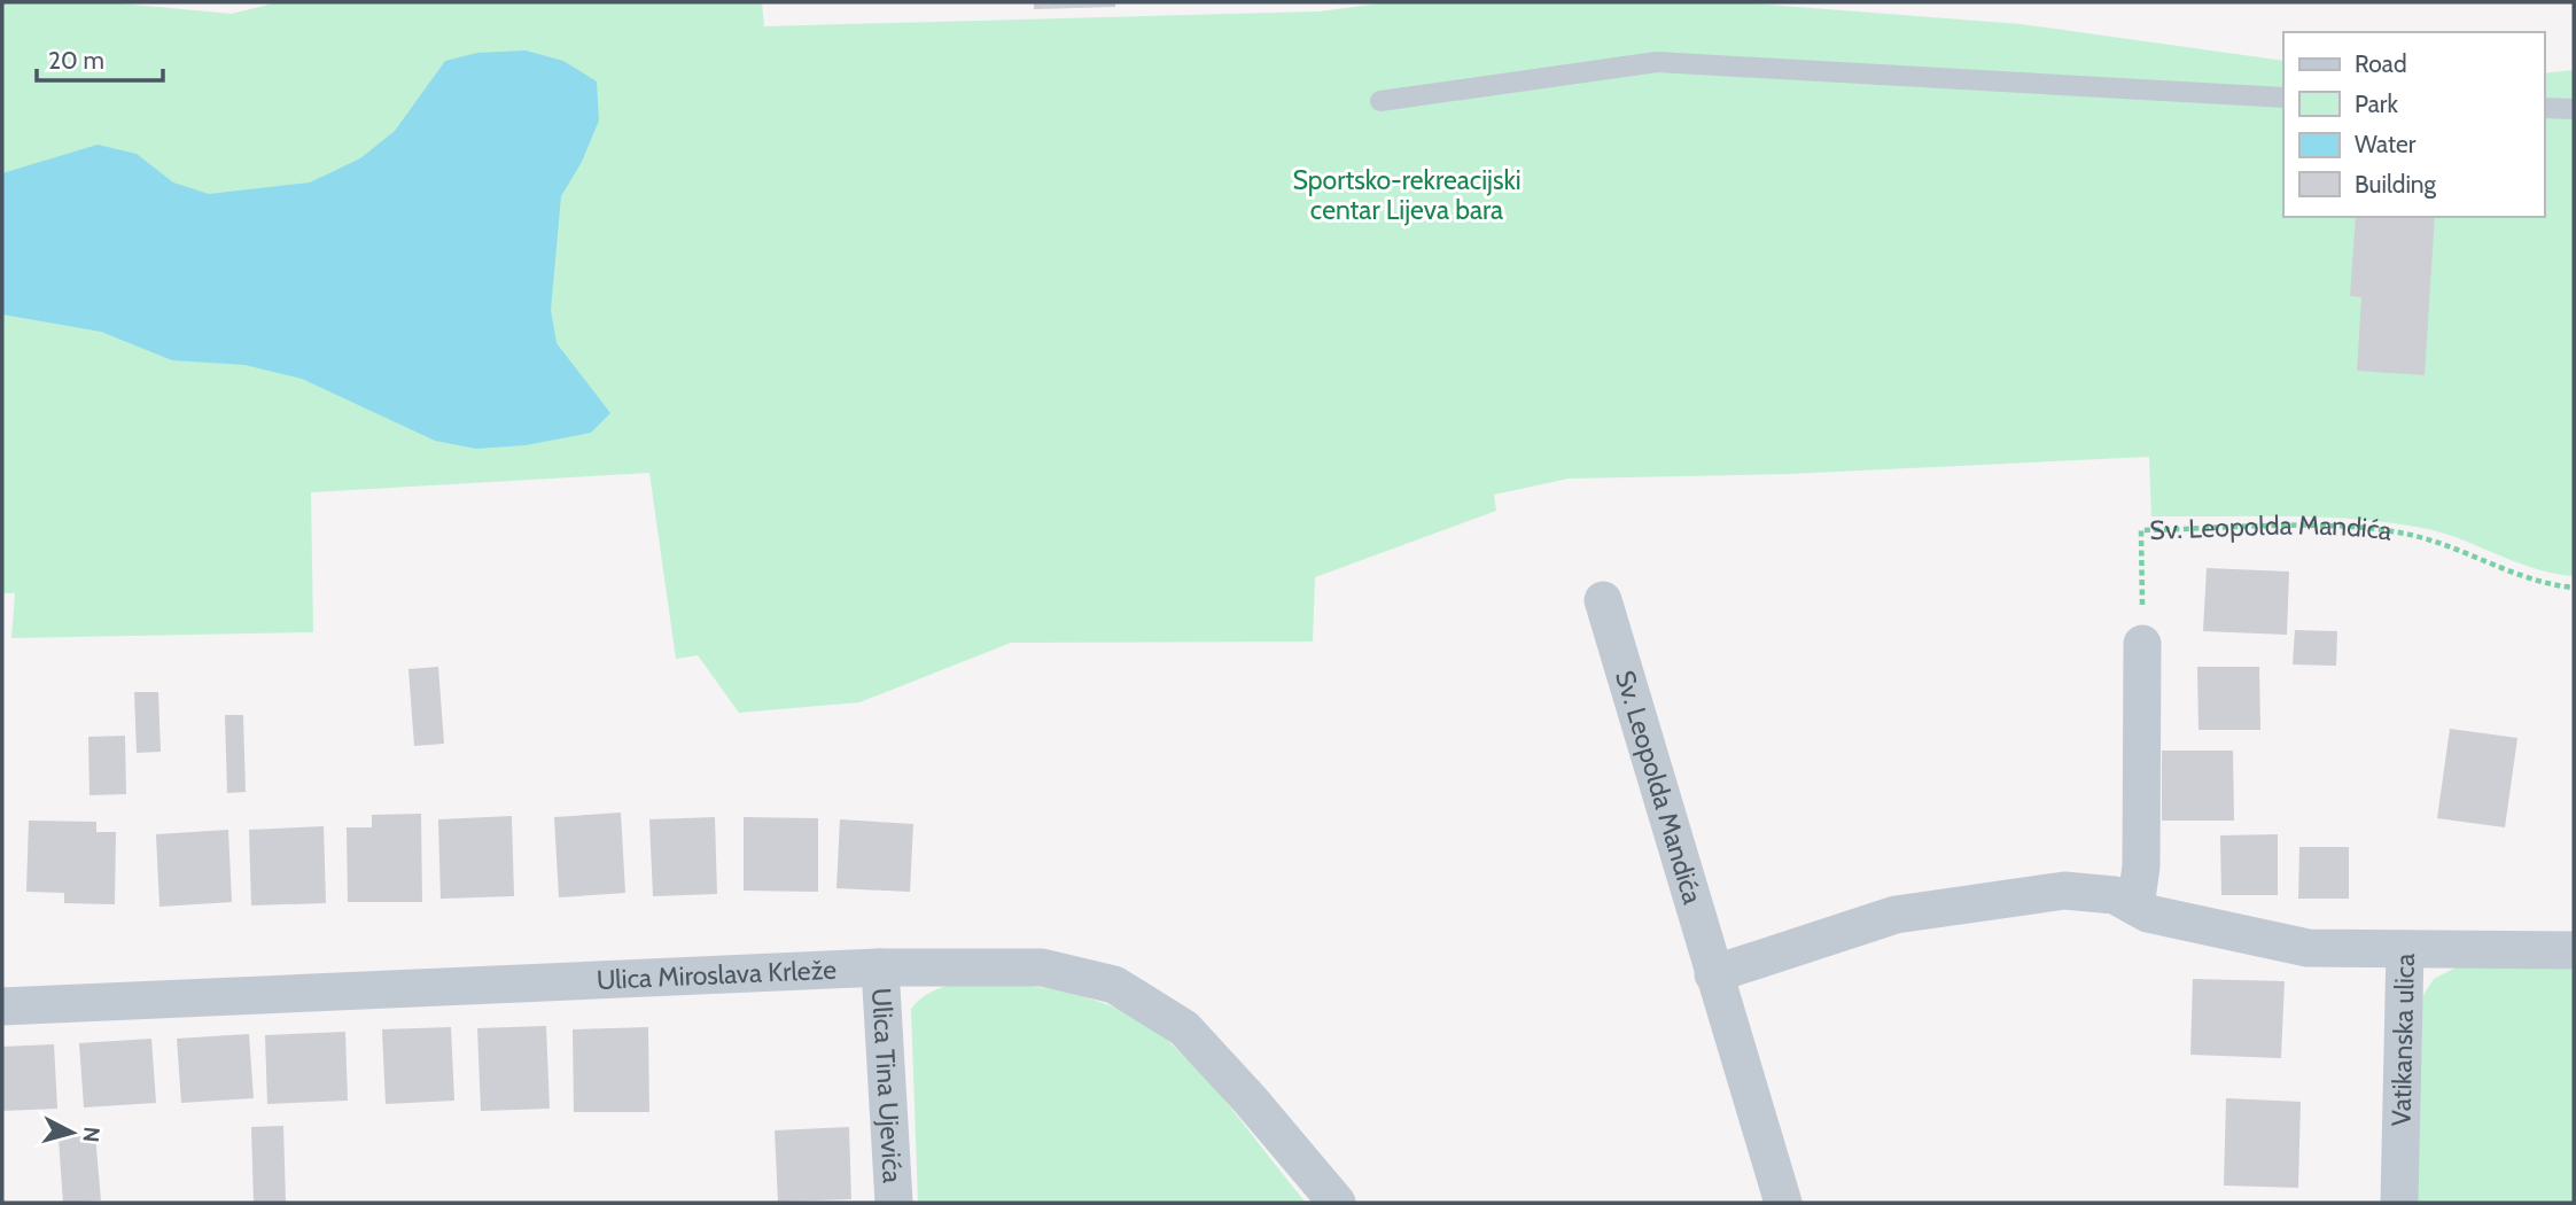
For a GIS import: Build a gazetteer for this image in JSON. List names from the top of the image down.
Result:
{
  "streets": {
    "street": [
      "Sv. Leopolda Mandića",
      "Ulica Miroslava Krleže",
      "Vatikanska ulica",
      "Ulica Tina Ujevića"
    ]
  },
  "crossings": [
    ["Ulica Miroslava Krleže", "Ulica Tina Ujevića"]
  ],
  "parks": ["Sportsko-rekreacijski centar Lijeva bara"],
  "legend": [
    "Road",
    "Park",
    "Water",
    "Building"
  ],
  "scale_bar": "20 m",
  "north": "right"
}
